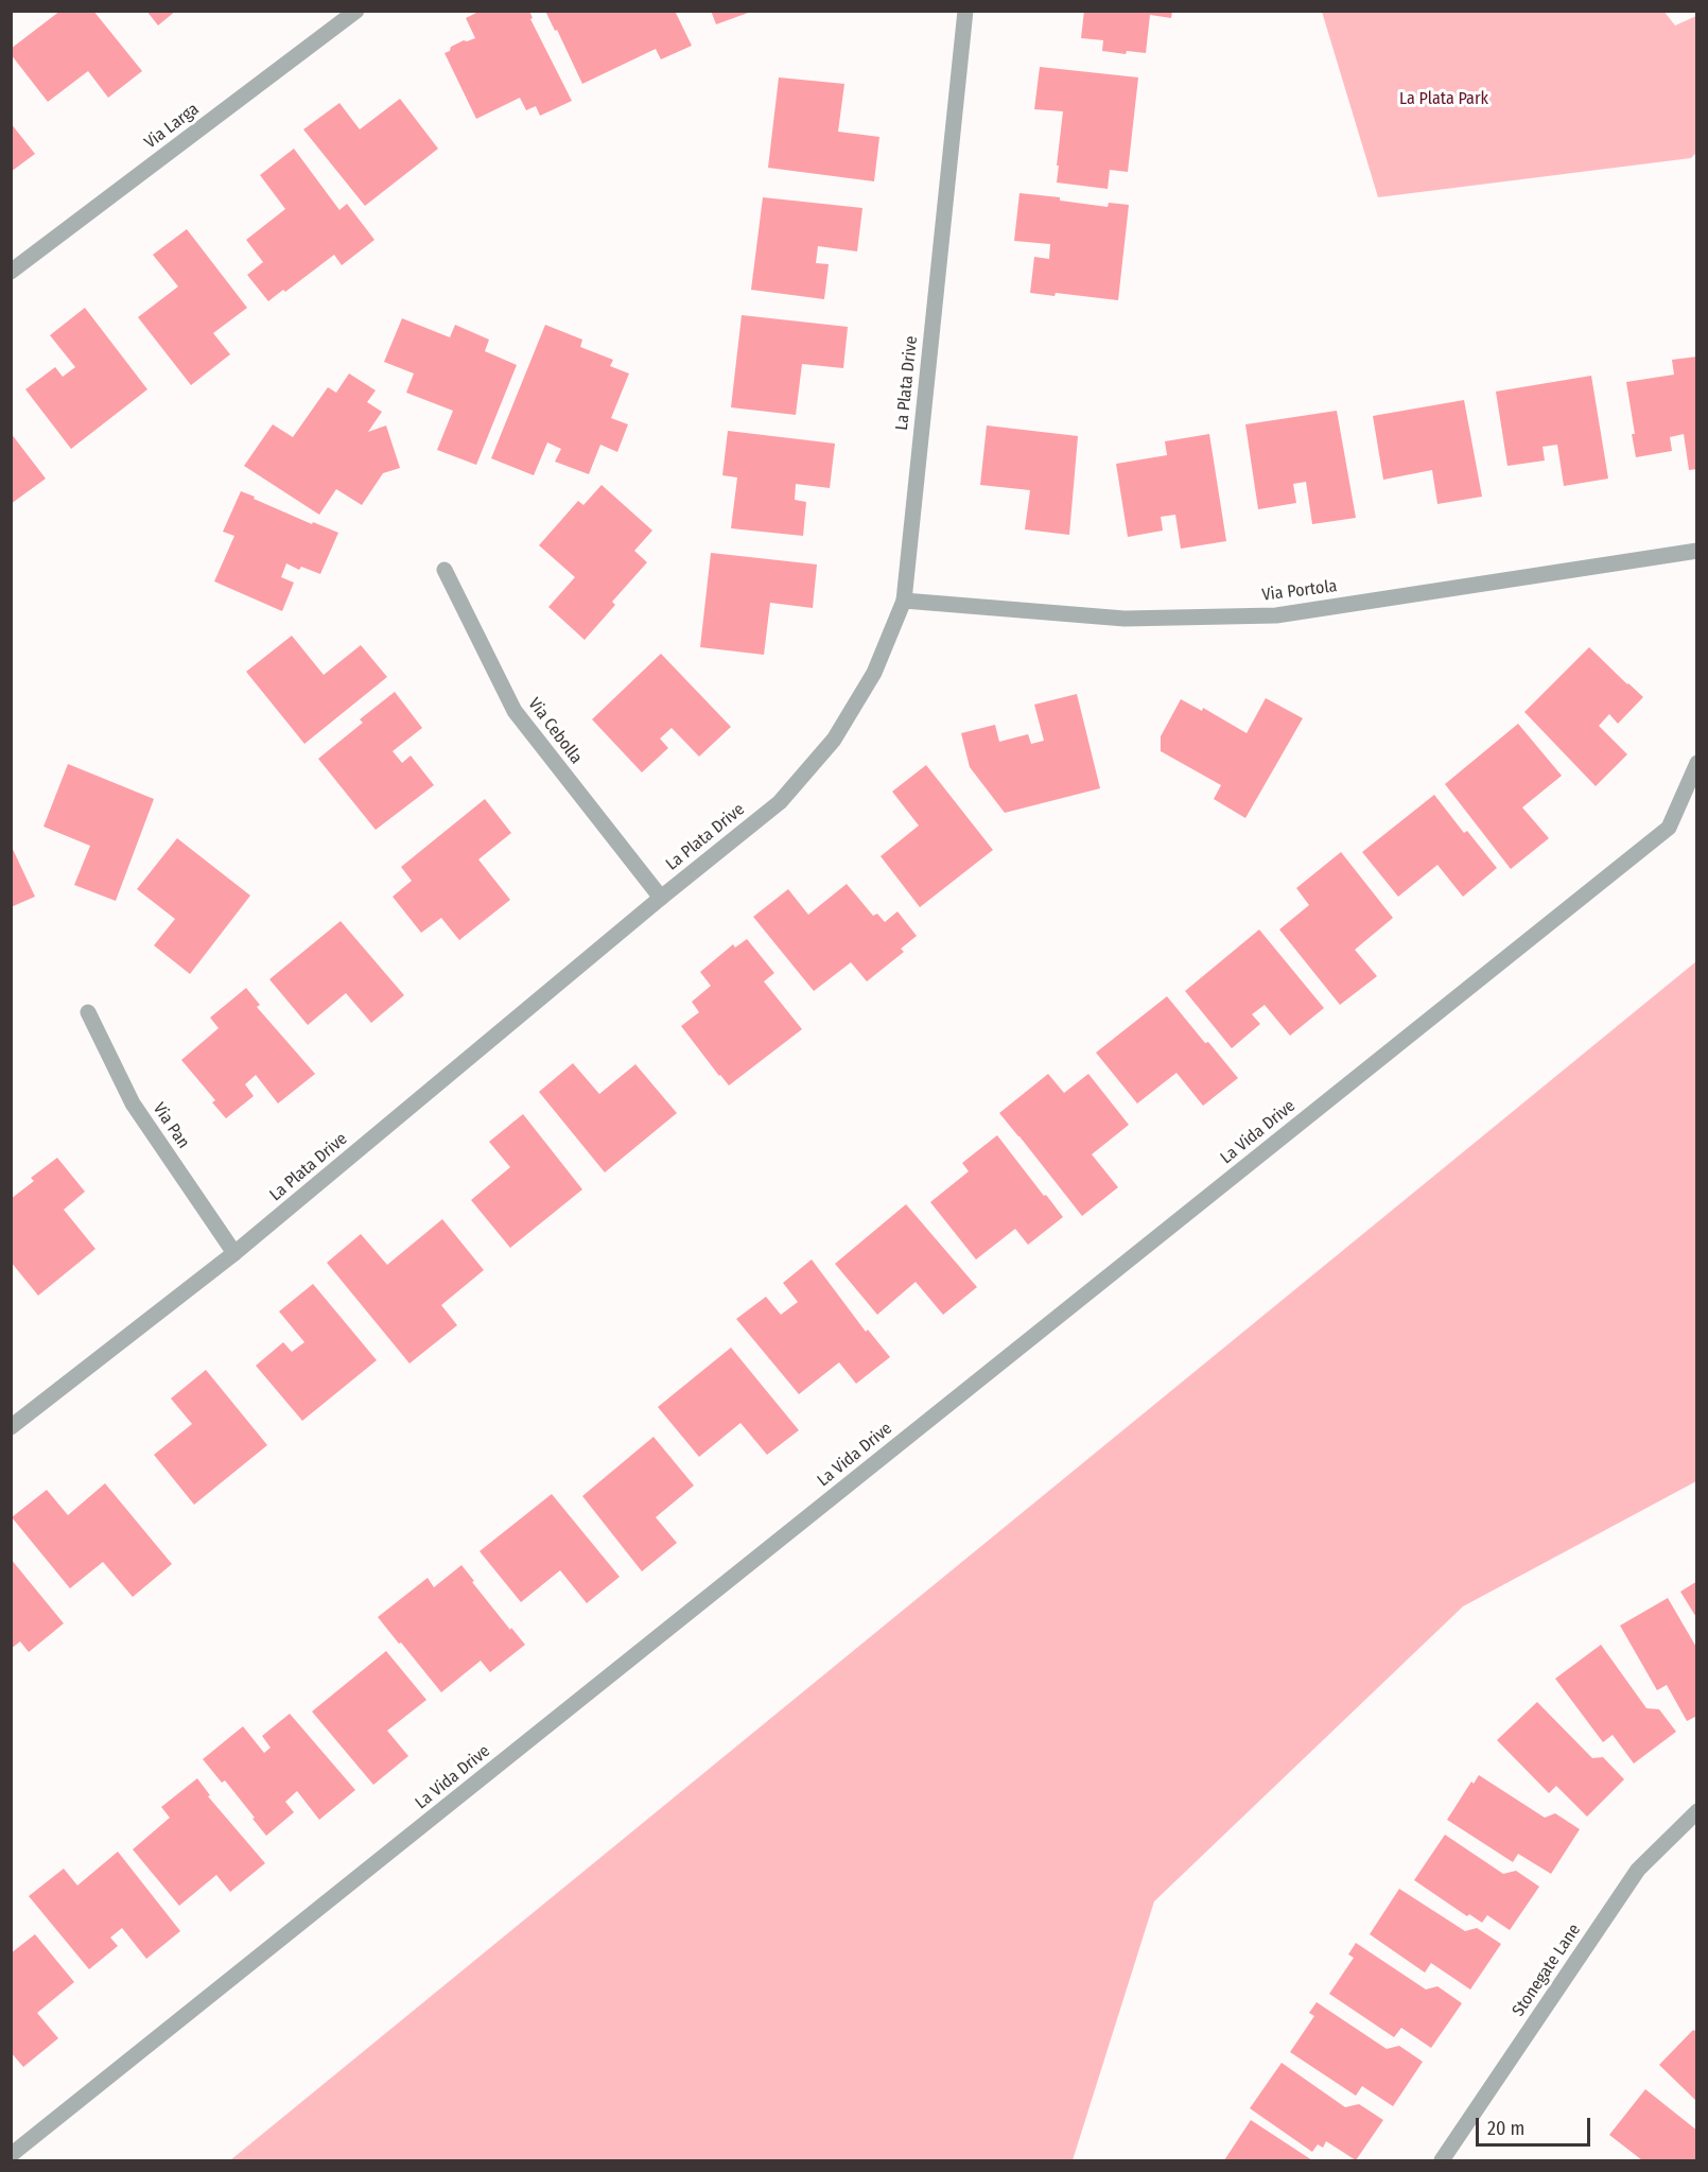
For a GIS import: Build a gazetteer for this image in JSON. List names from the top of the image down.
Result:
{
  "streets": {
    "street": [
      "Via Larga",
      "La Plata Drive",
      "Via Portola",
      "Via Cebolla",
      "Via Pan",
      "La Vida Drive",
      "Stonegate Lane"
    ]
  },
  "crossings": [
    ["La Plata Drive", "Via Portola"],
    ["La Plata Drive", "Via Cebolla"],
    ["La Plata Drive", "Via Pan"]
  ],
  "parks": ["La Plata Park"],
  "scale_bar": "20 m"
}
